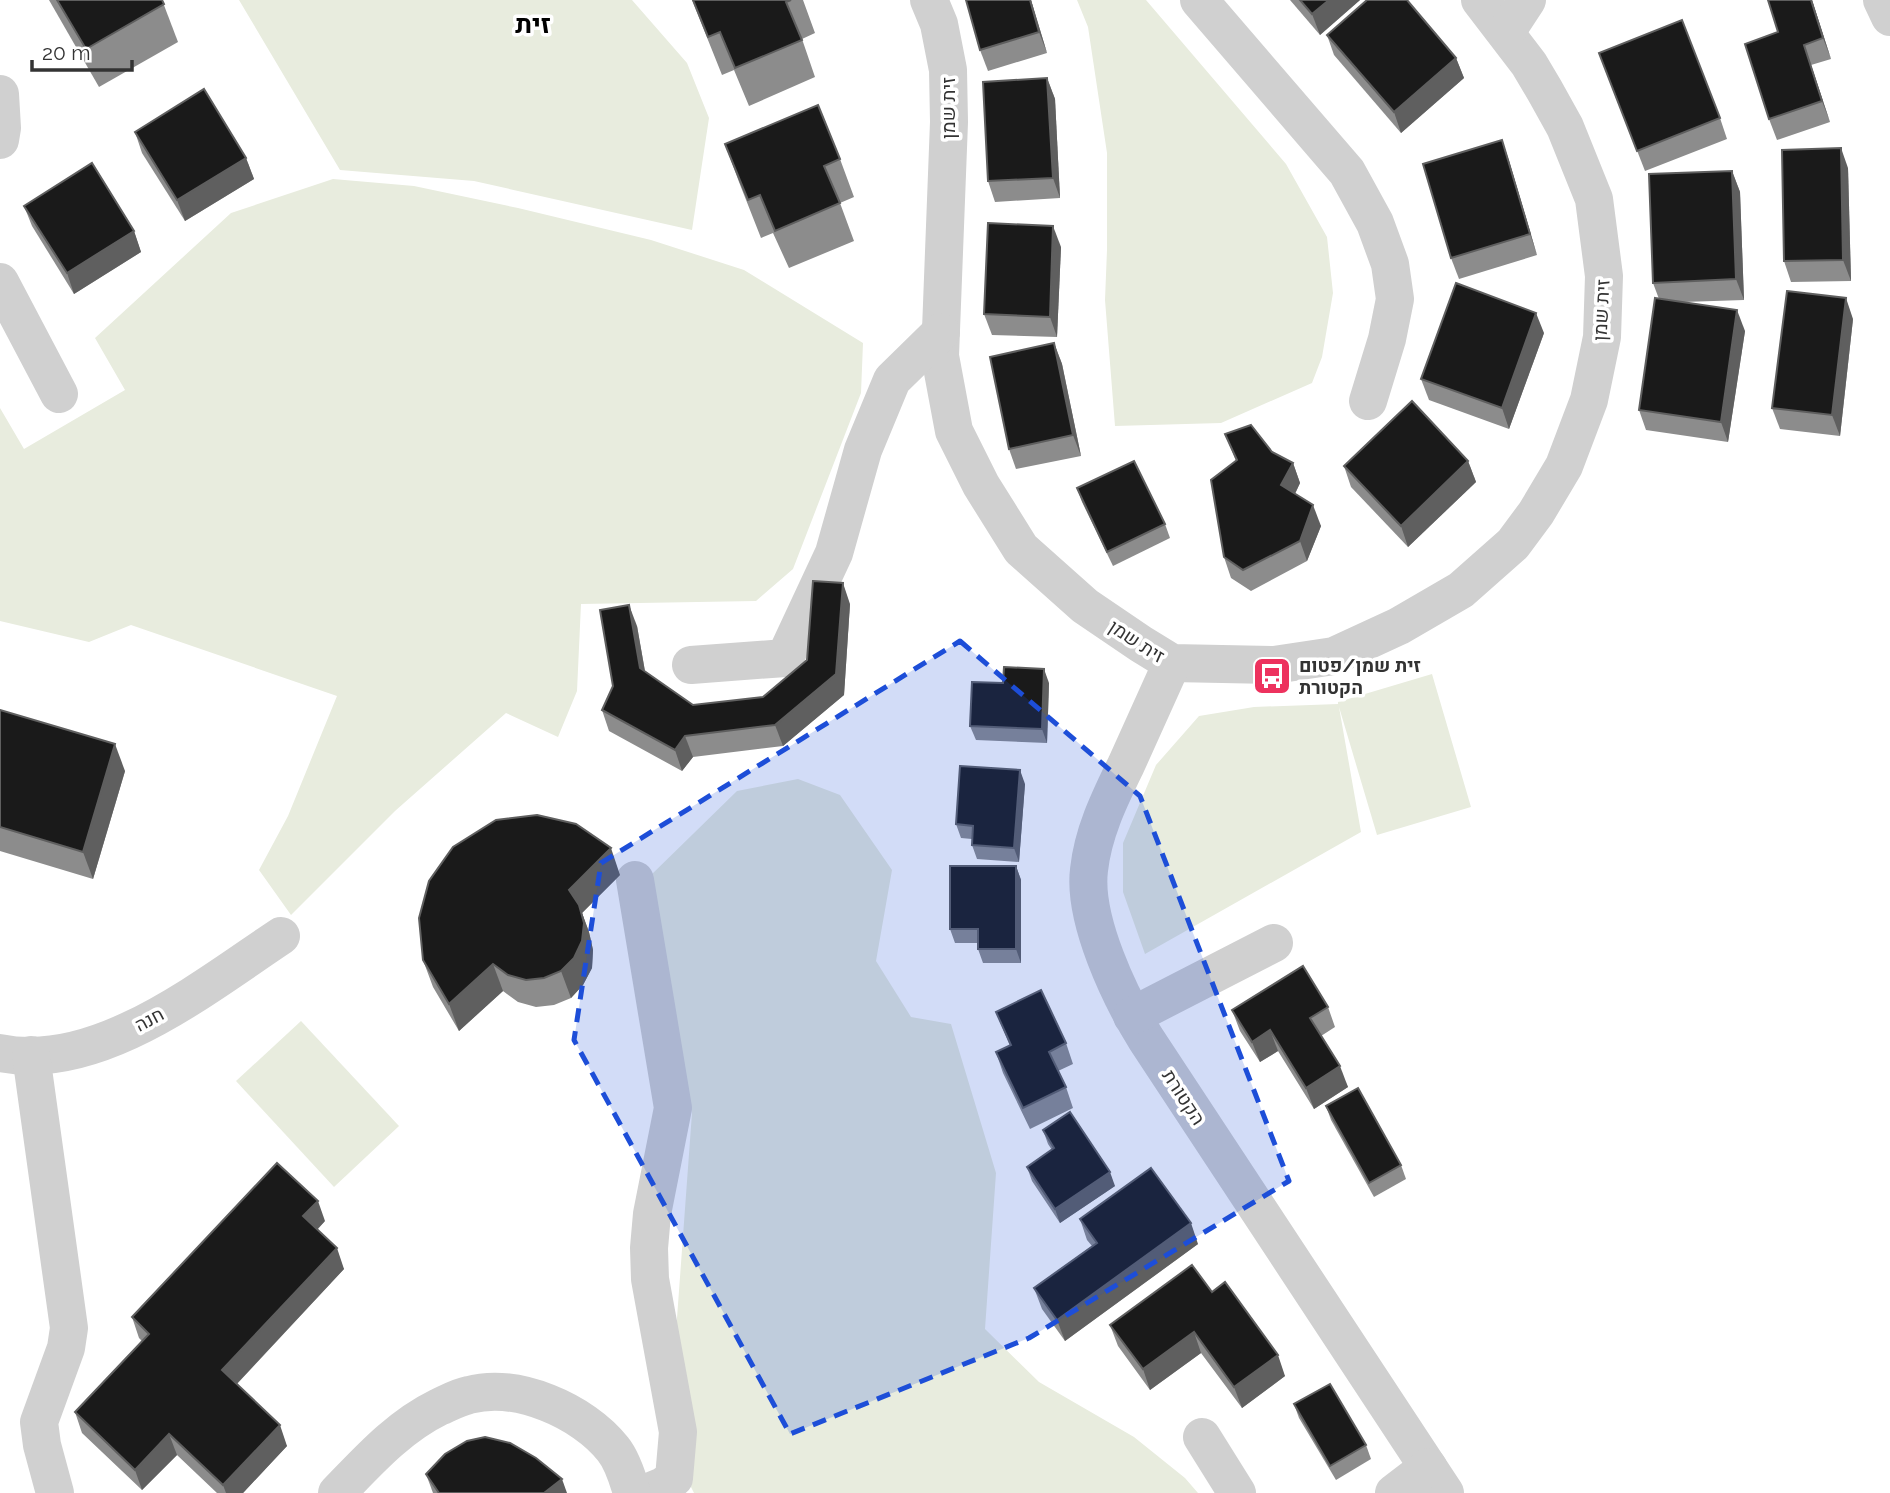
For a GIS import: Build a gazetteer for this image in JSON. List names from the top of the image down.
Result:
{
  "streets": {
    "street": ["זית שמן", "חנה", "הקטורת"]
  },
  "crossings": [
    ["זית שמן", "הקטורת"]
  ],
  "districts": ["זית"],
  "places": {
    "bus stop": ["זית שמן/פטום הקטורת"]
  },
  "scale_bar": "20 m"
}
